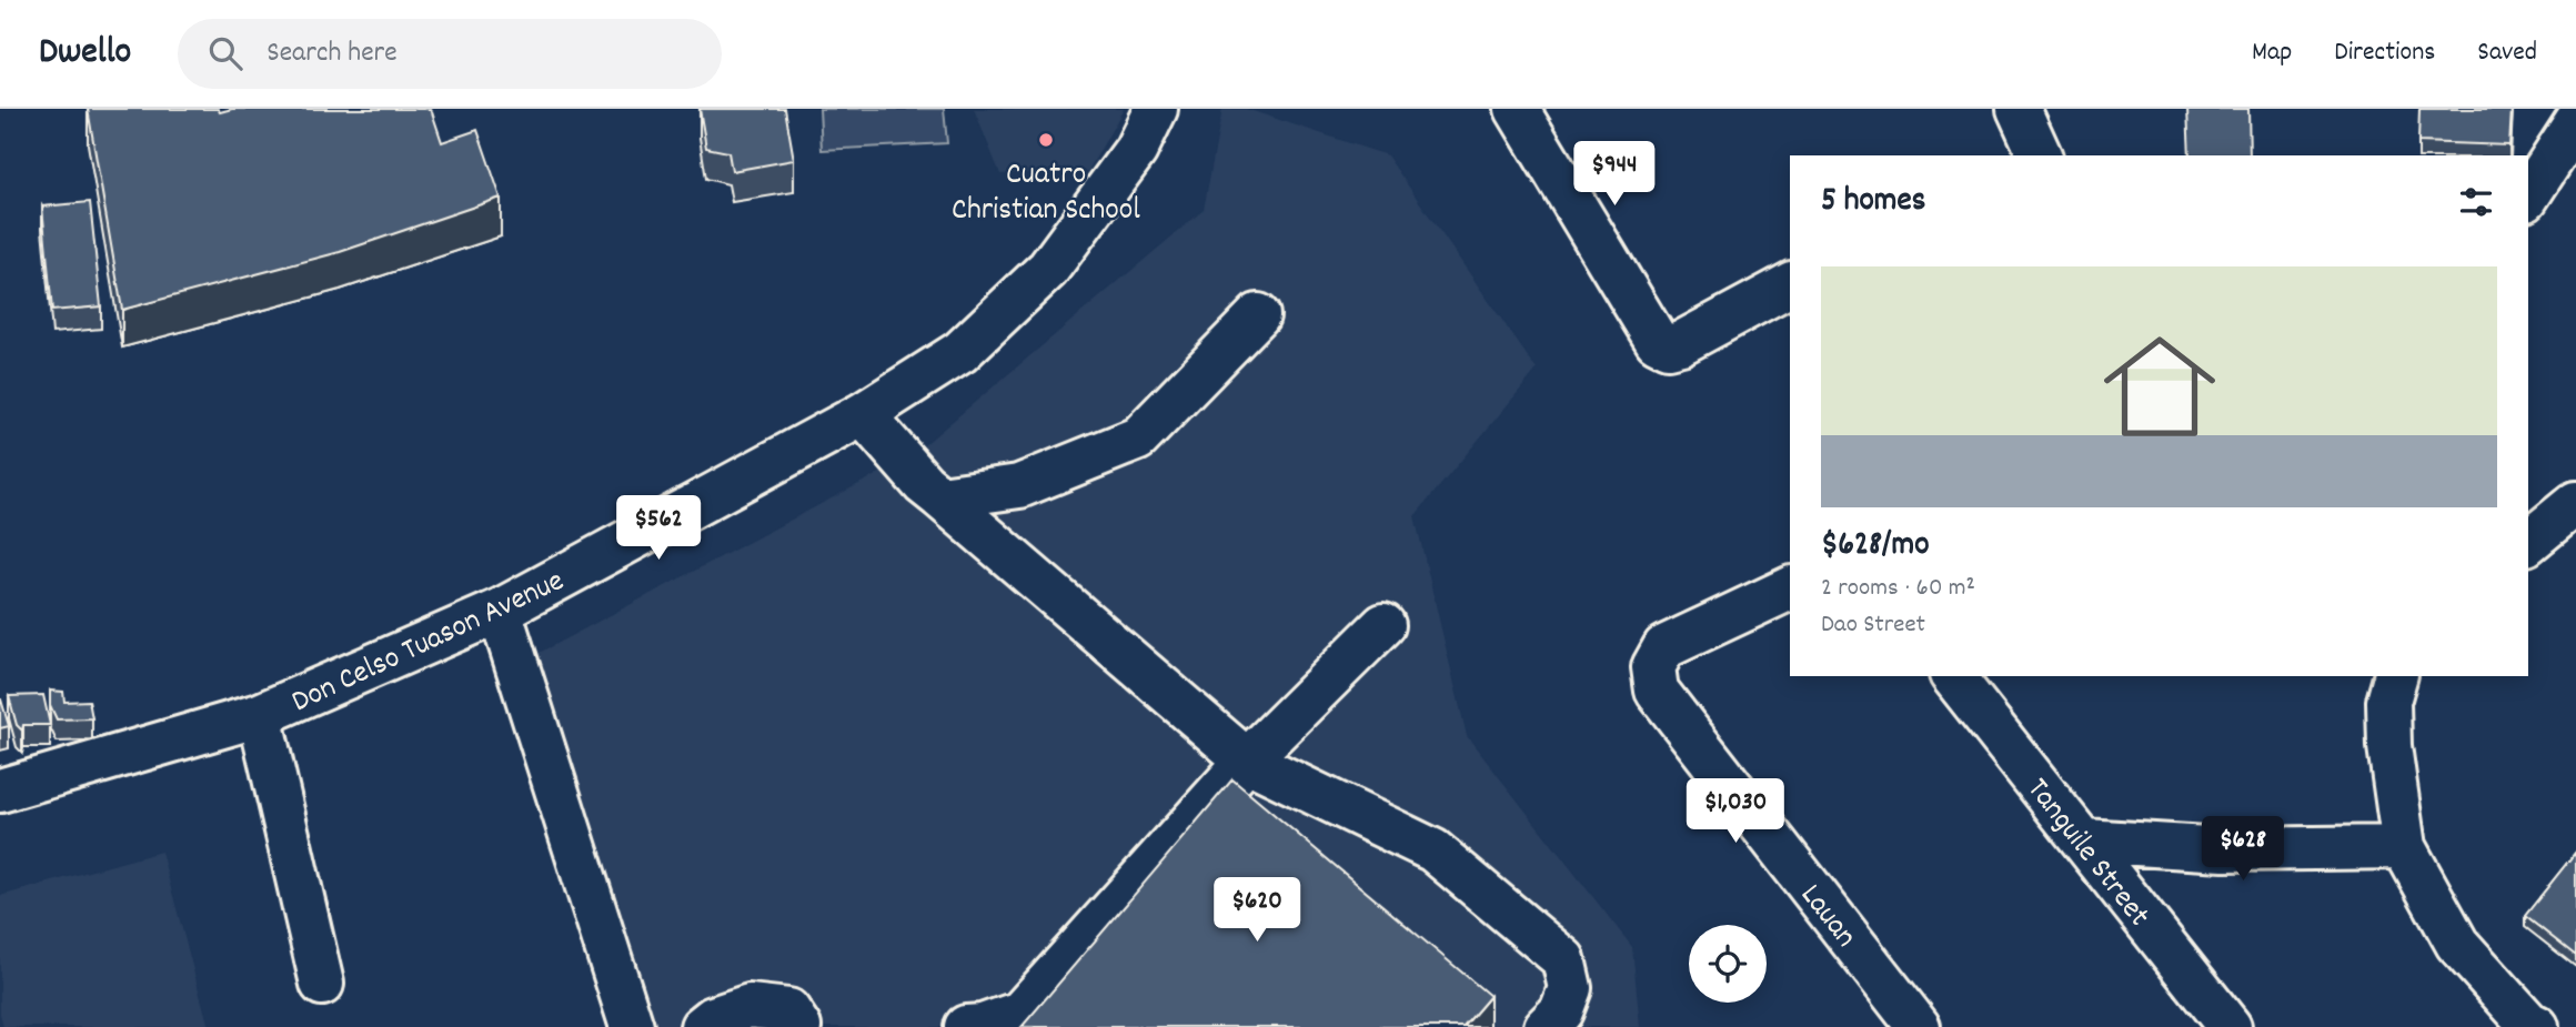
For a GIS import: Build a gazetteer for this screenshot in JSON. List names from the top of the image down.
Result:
{
  "streets": {
    "street": ["Don Celso Tuason Avenue", "Tanguile Street", "Lauan"]
  },
  "places": ["Cuatro Christian School"],
  "page": {
    "header": "Dwello",
    "search": "Search here",
    "nav": ["Map", "Directions", "Saved"],
    "price": [
      "$944",
      "$562",
      "$1,030",
      "$628",
      "$620"
    ],
    "heading": "5 homes",
    "list": [
      {
        "name": "$628/mo",
        "note": "2 rooms · 60 m² · Dao Street"
      }
    ]
  }
}
